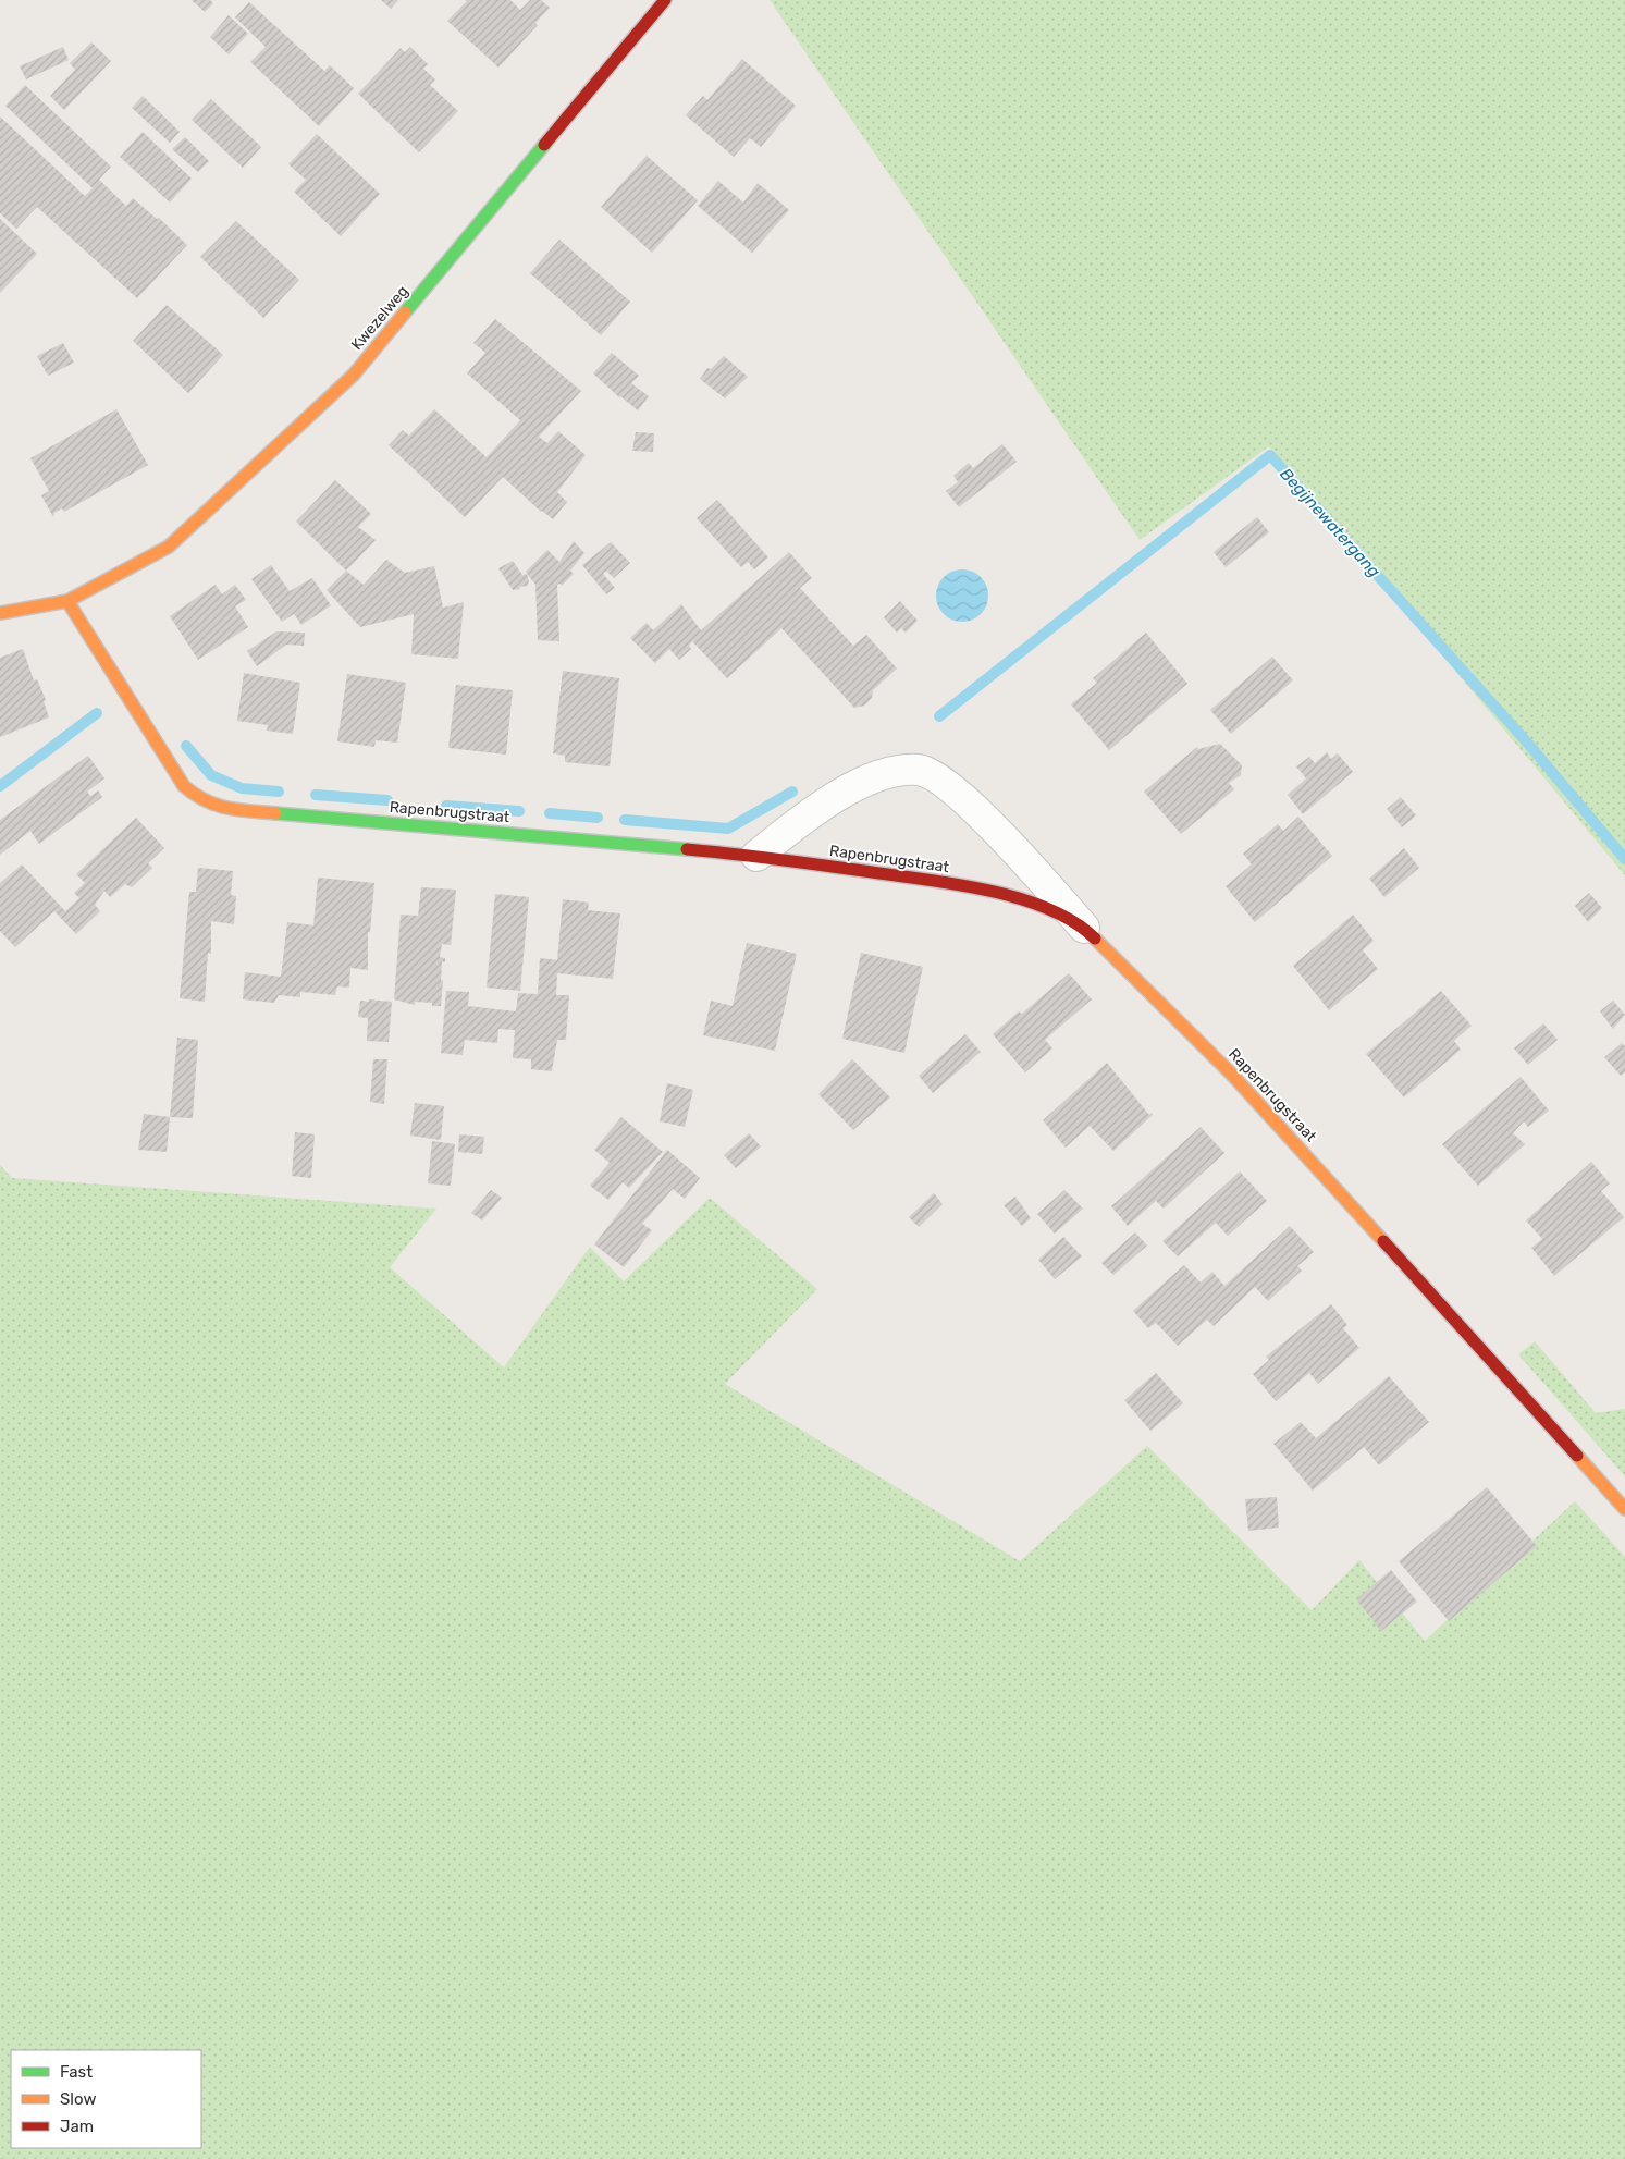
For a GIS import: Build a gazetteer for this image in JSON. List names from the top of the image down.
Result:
{
  "streets": {
    "street": ["Kwezelweg", "Rapenbrugstraat"]
  },
  "crossings": [
    ["Kwezelweg", "Rapenbrugstraat"]
  ],
  "water": ["Begijnewatergang"],
  "legend": ["Fast", "Slow", "Jam"]
}
